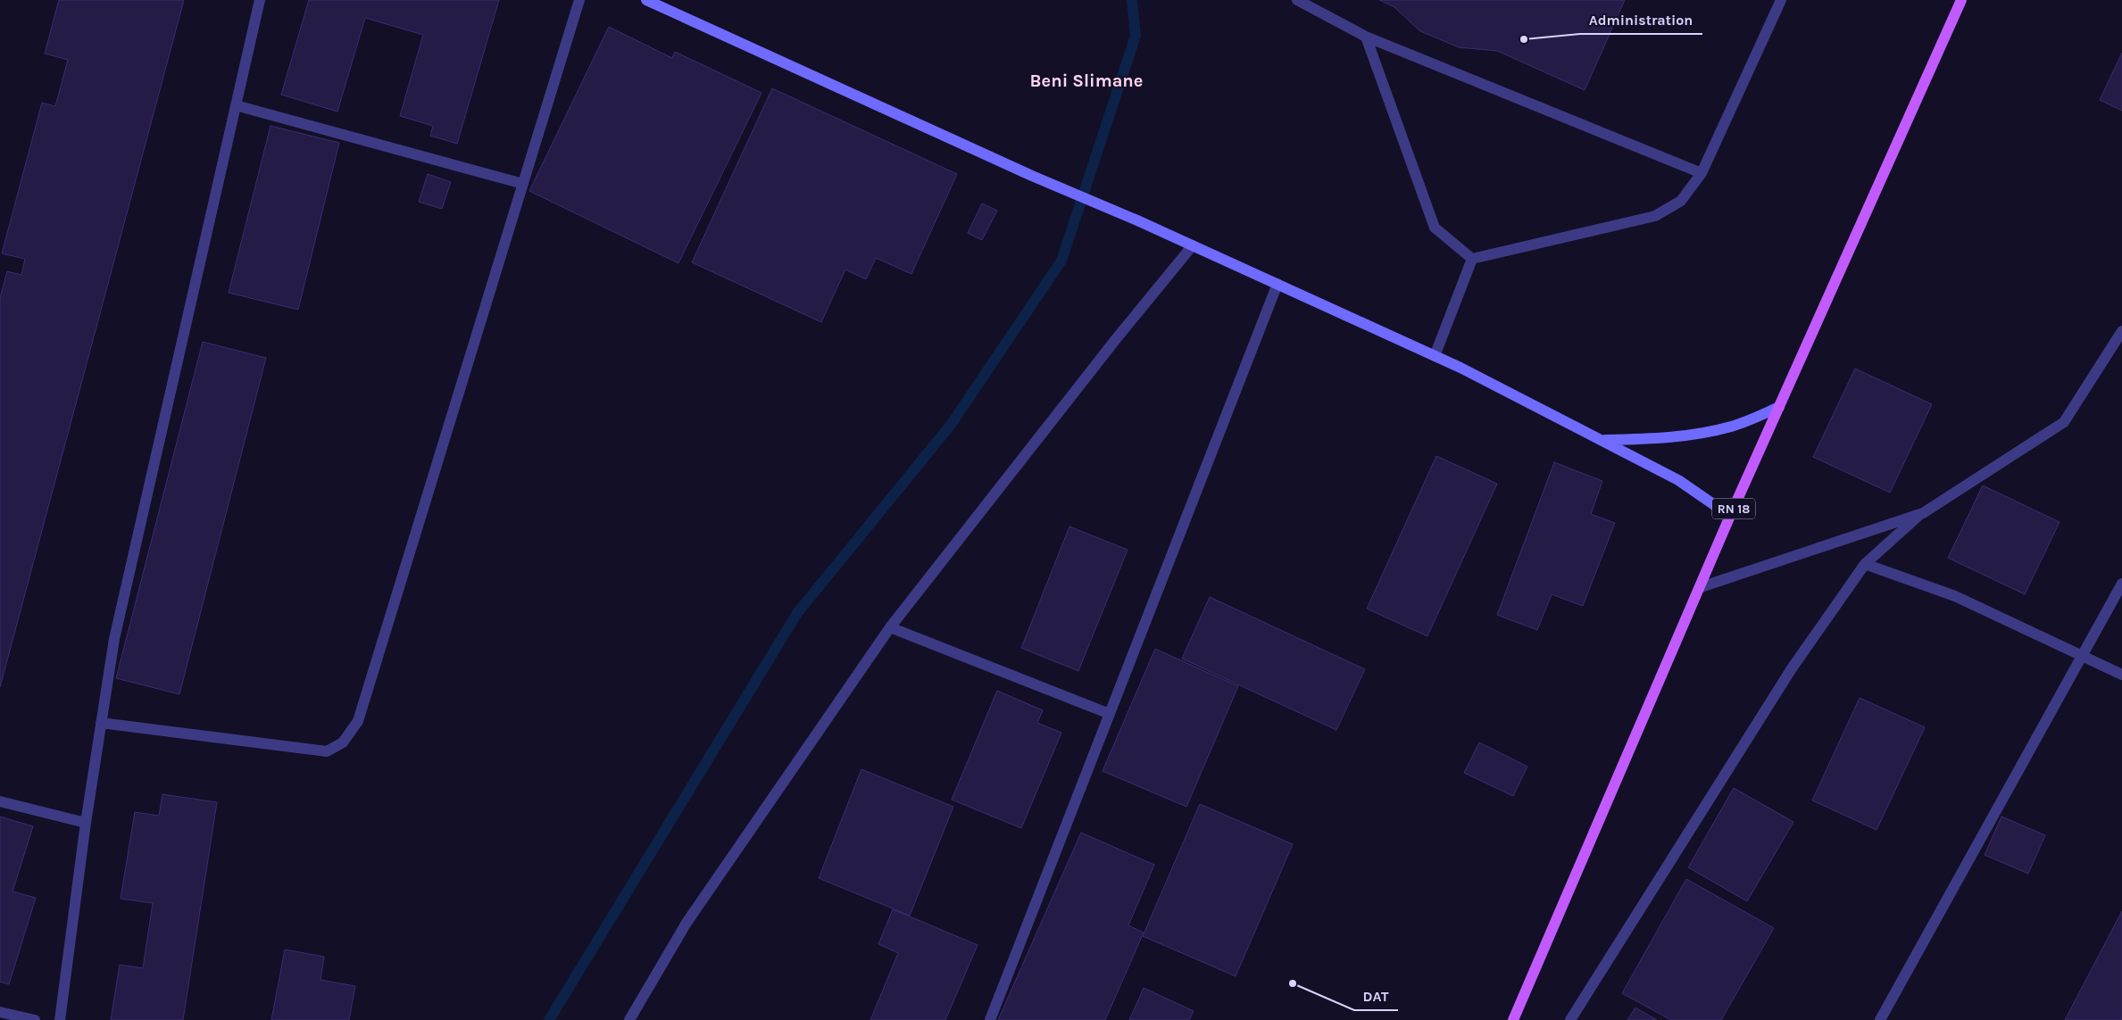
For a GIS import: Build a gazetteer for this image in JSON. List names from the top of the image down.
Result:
{
  "streets": {
    "main road": ["RN 18"]
  },
  "districts": ["Beni Slimane"],
  "places": ["Administration", "DAT"]
}
